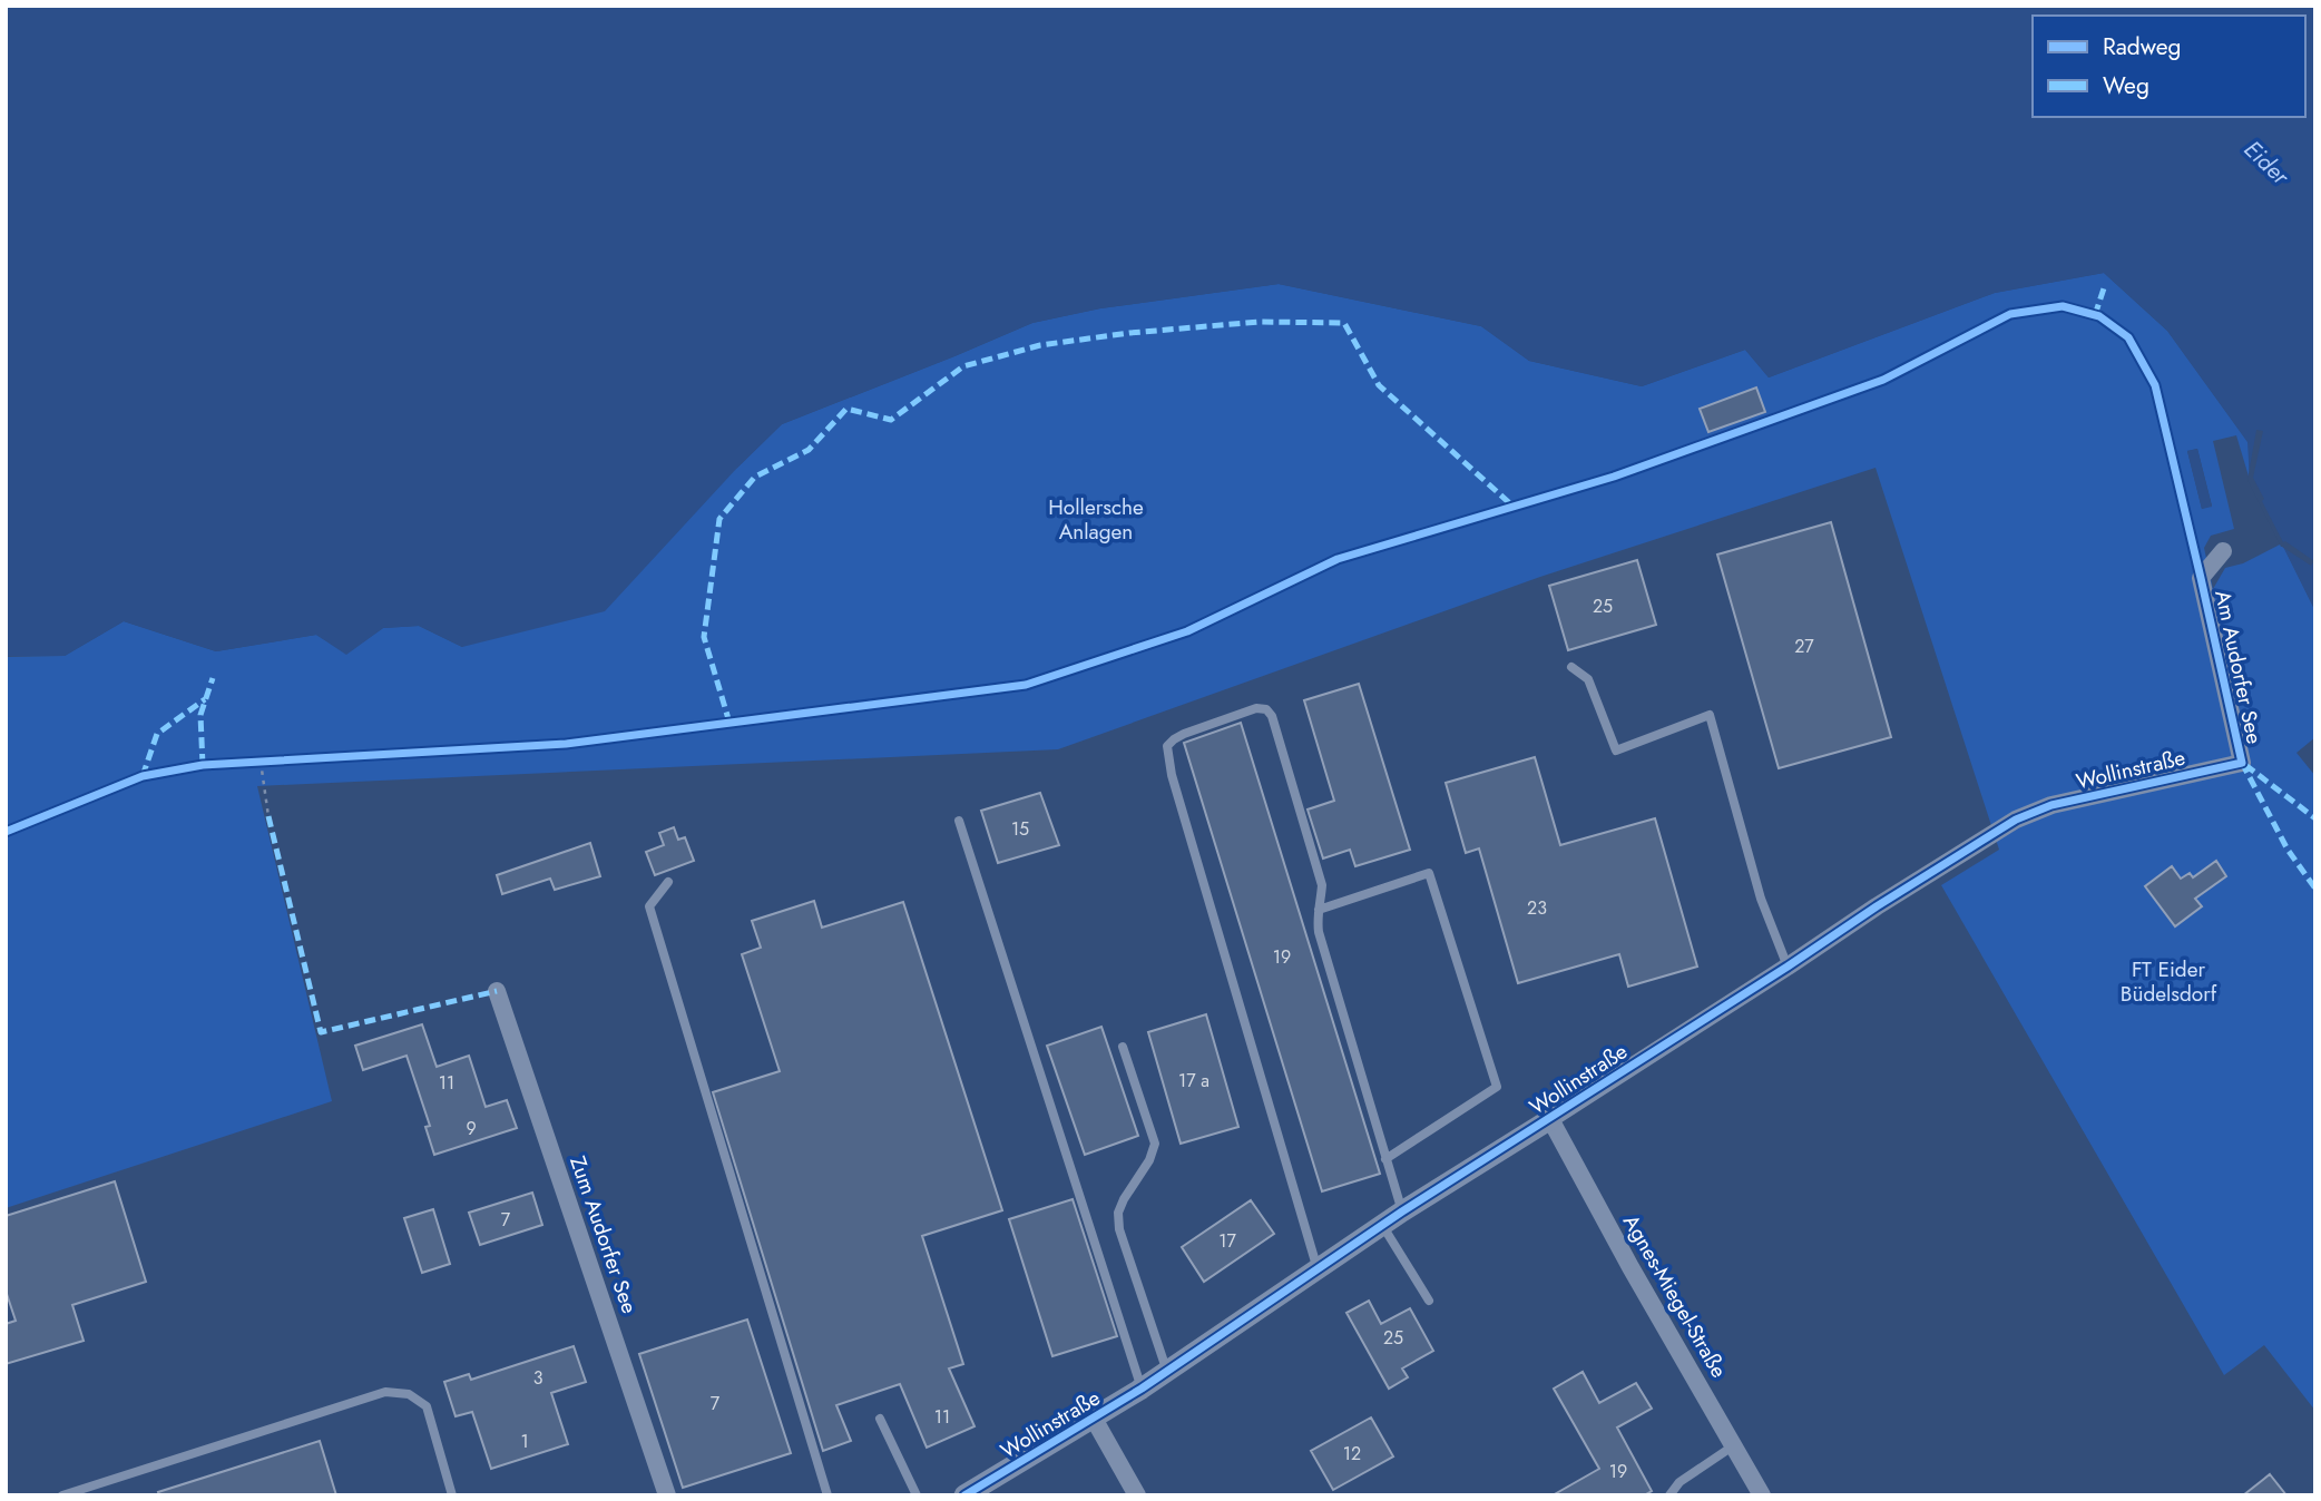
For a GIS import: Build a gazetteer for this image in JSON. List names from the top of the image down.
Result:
{
  "streets": {
    "street": [
      "Am Audorfer See",
      "Wollinstraße",
      "Zum Audorfer See",
      "Agnes-Miegel-Straße"
    ]
  },
  "crossings": [
    ["Am Audorfer See", "Wollinstraße"],
    ["Wollinstraße", "Agnes-Miegel-Straße"]
  ],
  "water": ["Eider"],
  "parks": ["Hollersche Anlagen", "FT Eider Büdelsdorf"],
  "house_numbers": [
    "25",
    "27",
    "15",
    "23",
    "19",
    "17 a",
    "11",
    "9",
    "7",
    "17",
    "25",
    "3",
    "7",
    "11",
    "1",
    "12",
    "19"
  ],
  "legend": ["Radweg", "Weg"]
}
